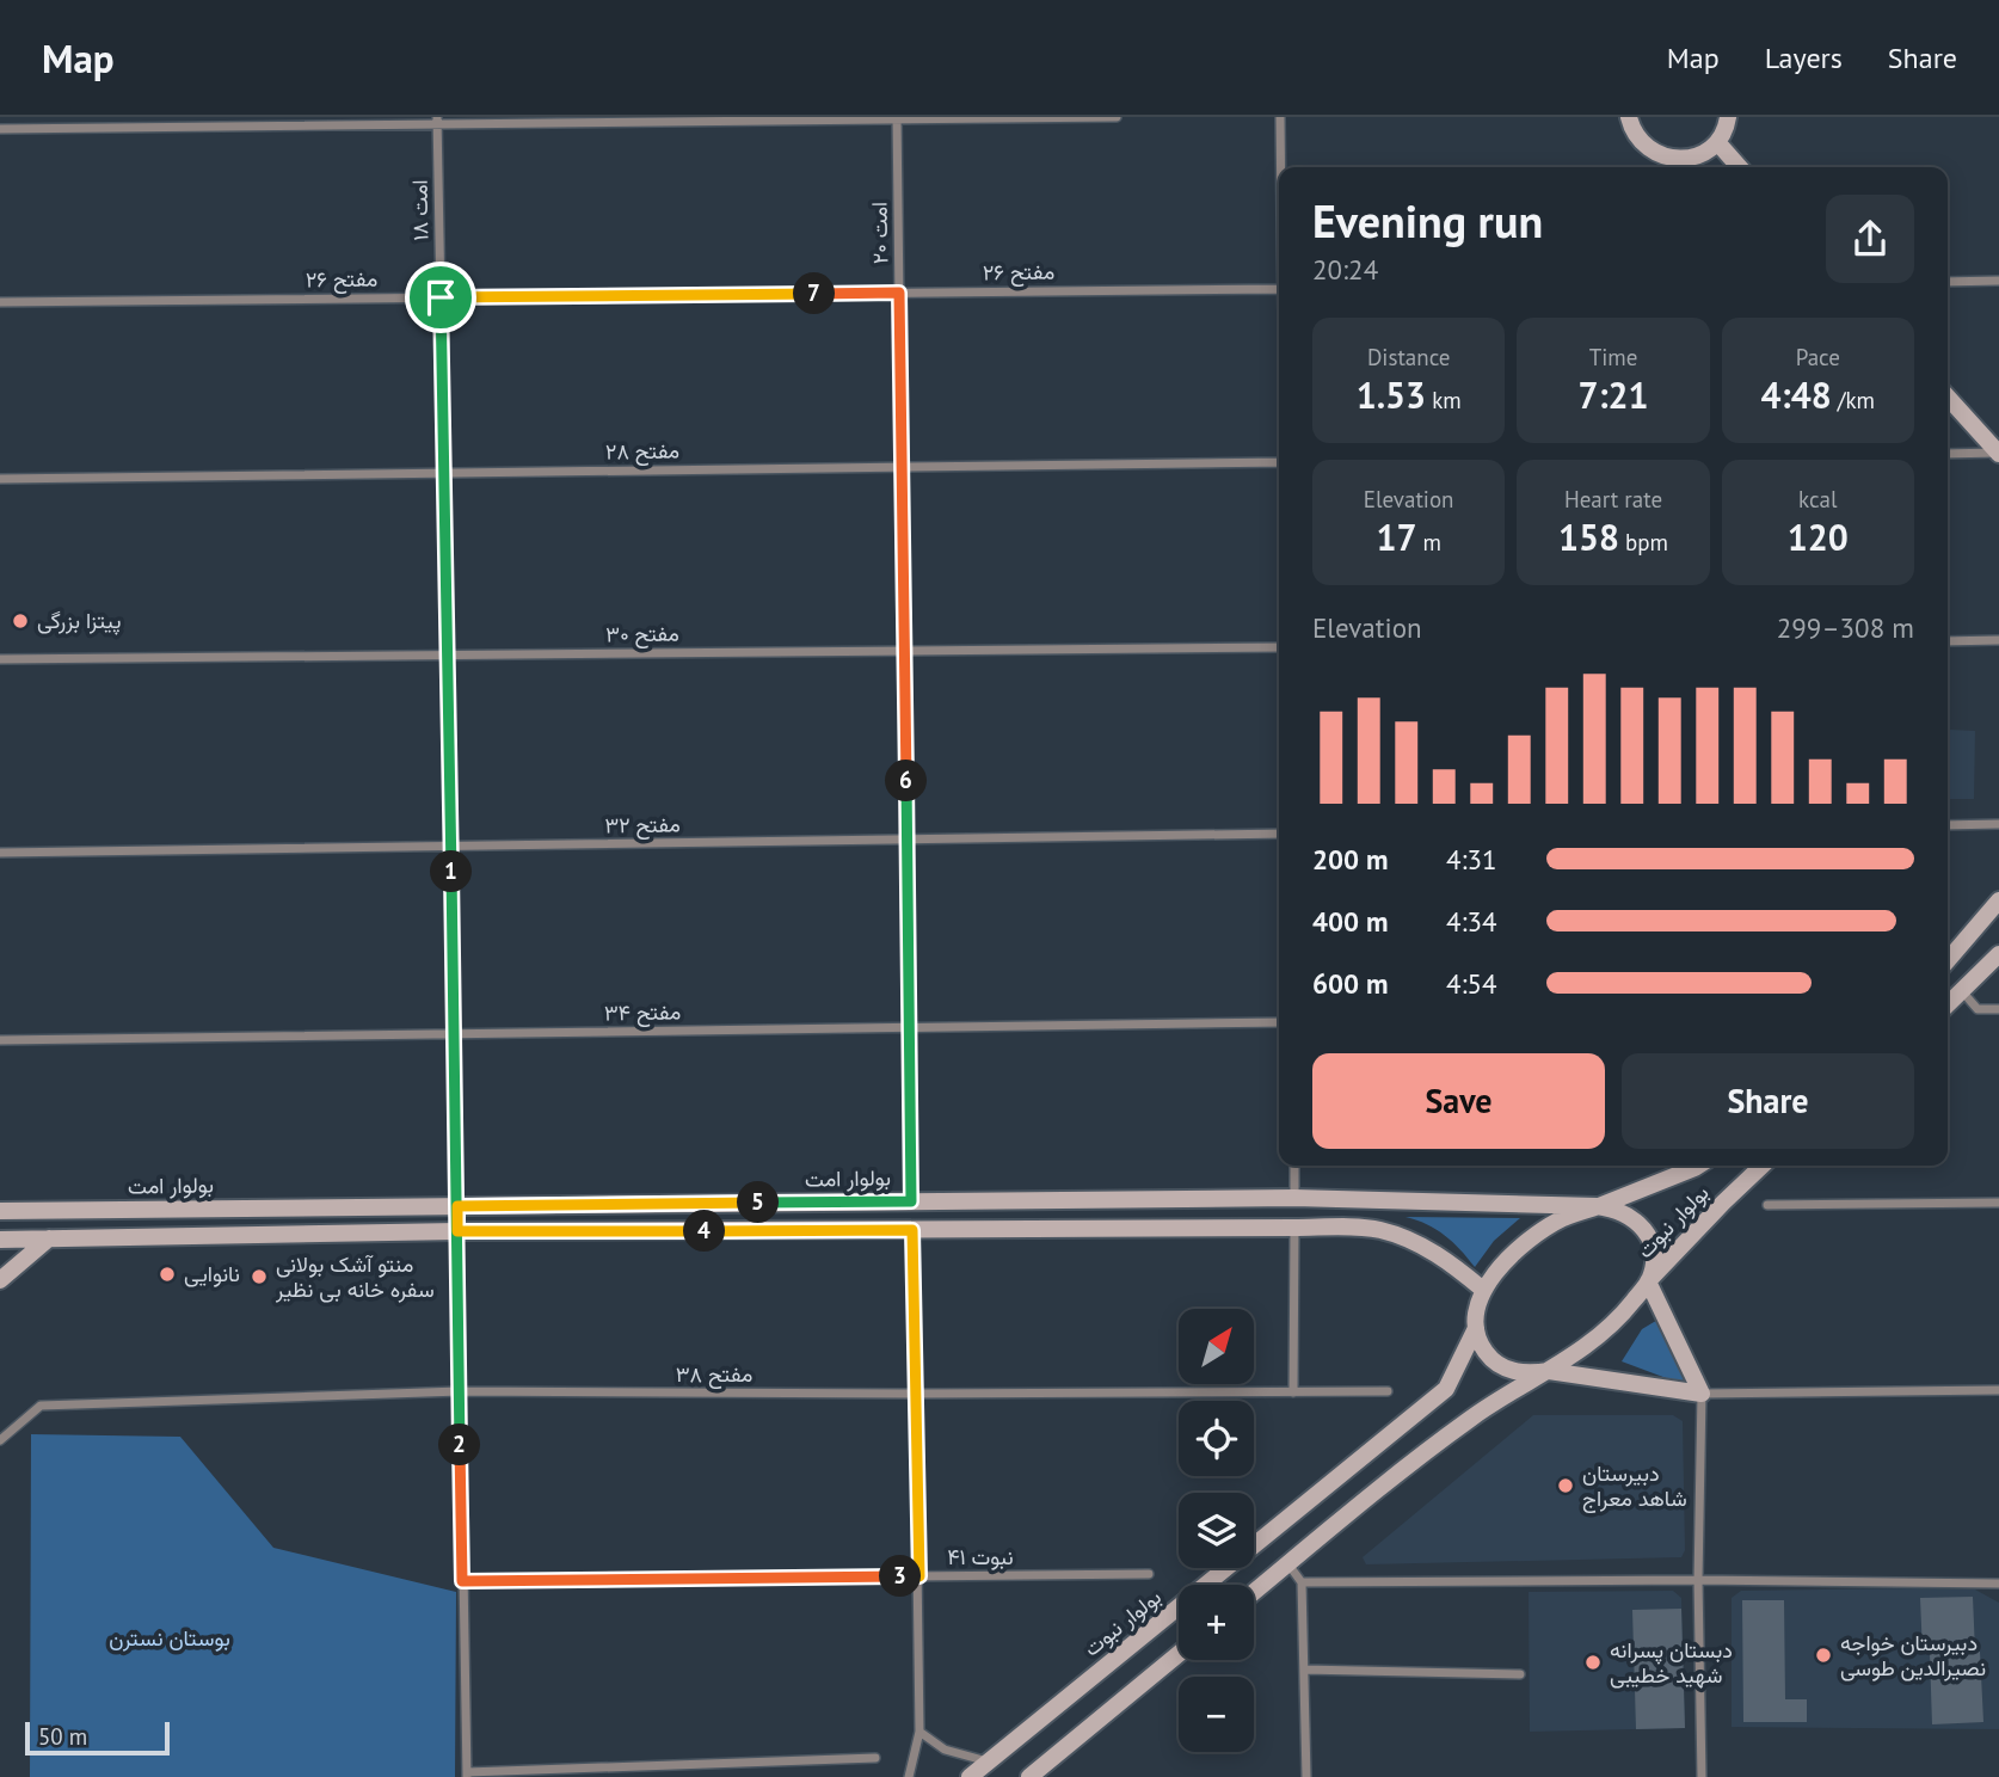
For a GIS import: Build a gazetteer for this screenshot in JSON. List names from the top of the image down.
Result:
{
  "streets": {
    "main road": ["بولوار امت", "بولوار نبوت"],
    "street": [
      "امت ۱۸",
      "امت ۲۰",
      "مفتح ۲۶",
      "مفتح ۲۸",
      "مفتح ۳۰",
      "مفتح ۳۲",
      "مفتح ۳۴",
      "مفتح ۳۸",
      "نبوت ۴۱"
    ]
  },
  "crossings": [
    ["امت ۱۸", "مفتح ۲۶"],
    ["امت ۱۸", "مفتح ۲۸"],
    ["امت ۱۸", "مفتح ۳۰"],
    ["امت ۱۸", "مفتح ۳۲"],
    ["امت ۱۸", "مفتح ۳۴"],
    ["امت ۱۸", "بولوار امت"],
    ["امت ۲۰", "مفتح ۲۶"],
    ["امت ۲۰", "مفتح ۲۸"],
    ["امت ۲۰", "مفتح ۳۰"],
    ["امت ۲۰", "مفتح ۳۲"],
    ["امت ۲۰", "مفتح ۳۴"],
    ["امت ۲۰", "بولوار امت"],
    ["بولوار امت", "بولوار نبوت"]
  ],
  "parks": ["بوستان نسترن"],
  "places": [
    "پیتزا بزرگی",
    "نانوایی",
    "منتو آشک بولانی سفره خانه بی نظیر",
    "دبیرستان شاهد معراج",
    "دبیرستان خواجه نصیرالدین طوسی",
    "دبستان پسرانه شهید خطیبی"
  ],
  "scale_bar": "50 m",
  "north": "top right",
  "page": {
    "header": "Map",
    "nav": ["Map", "Layers", "Share"],
    "heading": ["Evening run", "20:24"],
    "pins": [
      "7",
      "6",
      "1",
      "5",
      "4",
      "2",
      "3"
    ],
    "stats": [
      ["Distance", "1.53 km"],
      ["Time", "7:21"],
      ["Pace", "4:48 /km"],
      ["Elevation", "17 m"],
      ["Heart rate", "158 bpm"],
      ["kcal", "120"]
    ],
    "chart": ["Elevation", "299–308 m"],
    "list": [
      {
        "name": "200 m",
        "note": "4:31"
      },
      {
        "name": "400 m",
        "note": "4:34"
      },
      {
        "name": "600 m",
        "note": "4:54"
      }
    ],
    "buttons": ["Save", "Share"],
    "map_buttons": ["+", "−"],
    "scale": "50 m"
  }
}
